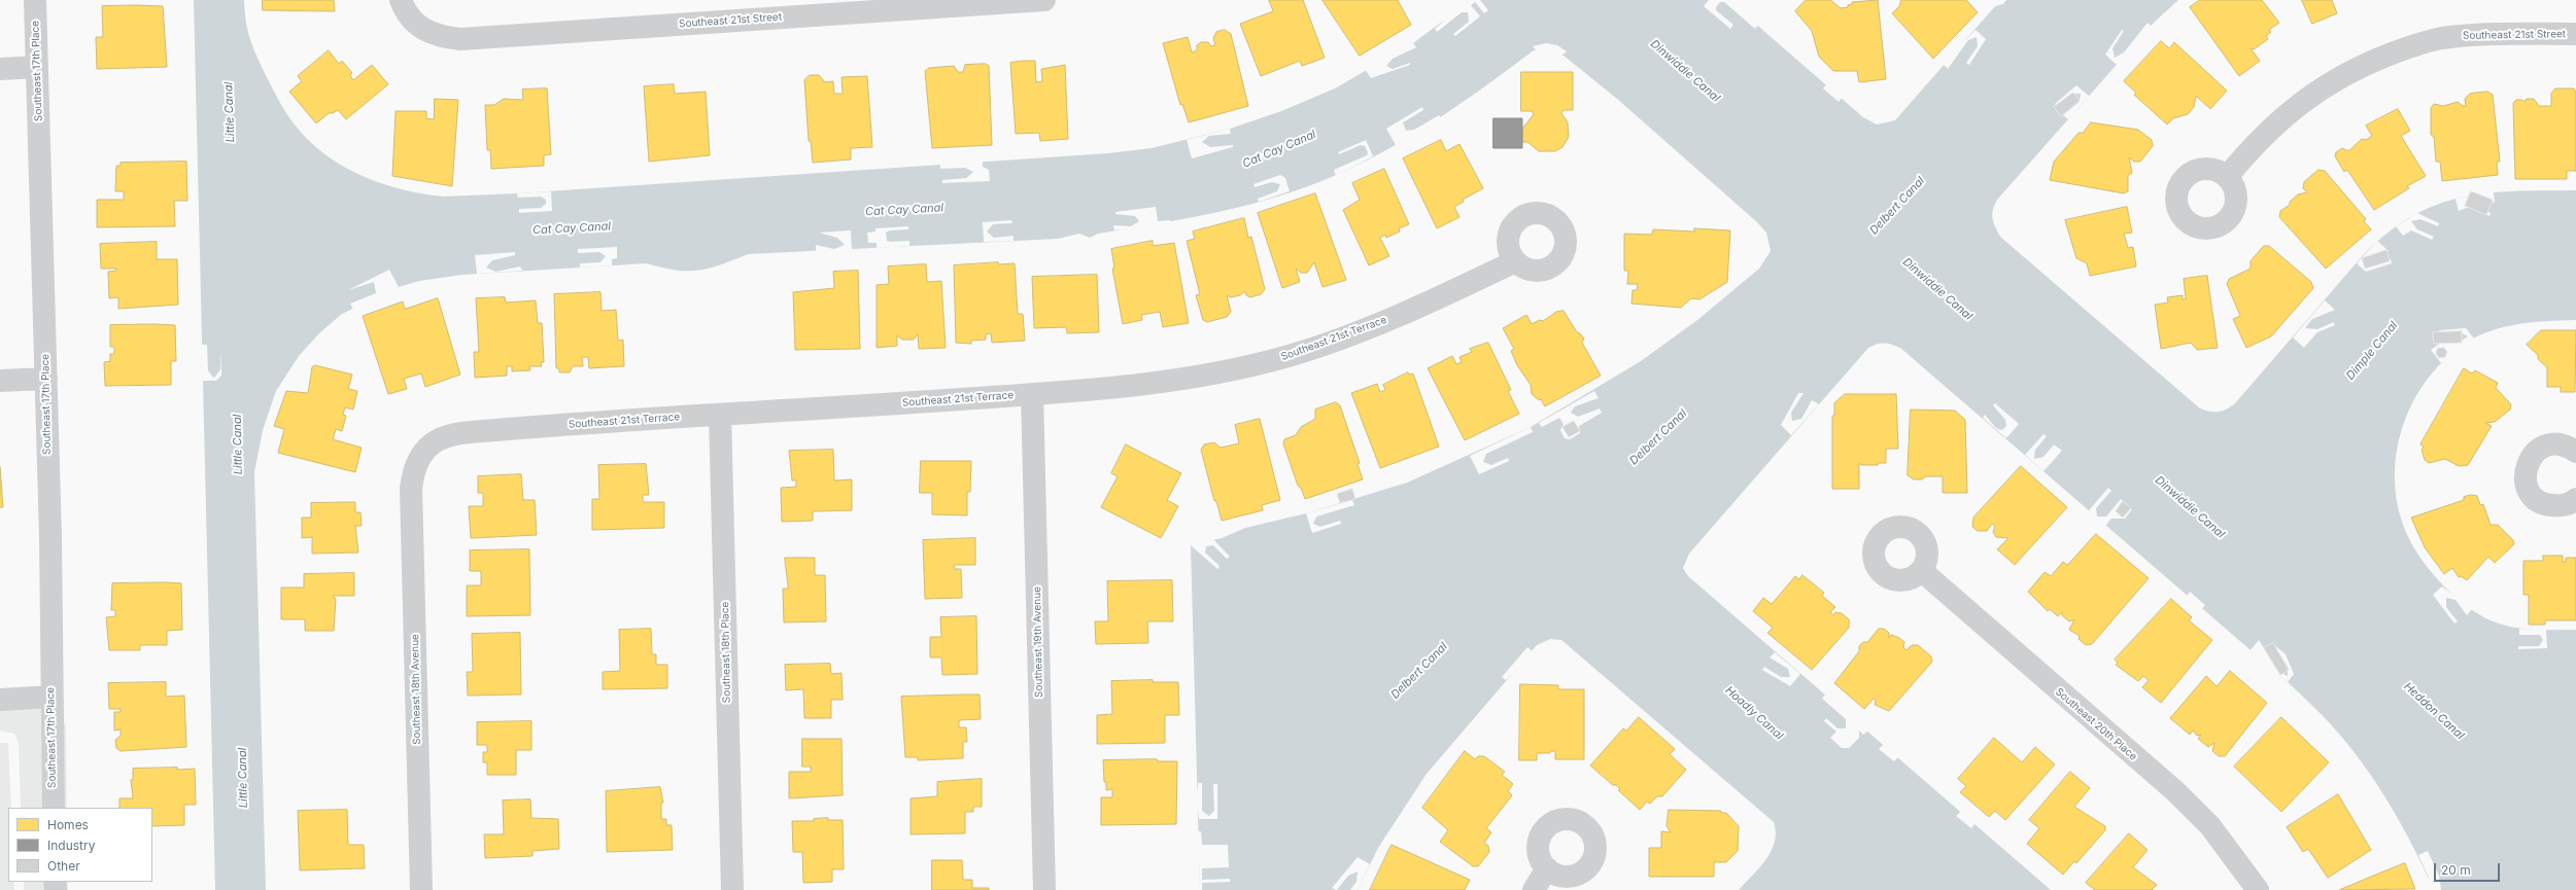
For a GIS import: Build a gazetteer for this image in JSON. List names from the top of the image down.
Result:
{
  "streets": {
    "street": [
      "Southeast 21st Street",
      "Southeast 17th Place",
      "Southeast 21st Terrace",
      "Southeast 19th Avenue",
      "Southeast 18th Place",
      "Southeast 18th Avenue",
      "Southeast 20th Place"
    ]
  },
  "crossings": [
    ["Southeast 21st Terrace", "Southeast 19th Avenue"],
    ["Southeast 21st Terrace", "Southeast 18th Place"],
    ["Southeast 21st Terrace", "Southeast 18th Avenue"]
  ],
  "water": [
    "Dinwiddie Canal",
    "Little Canal",
    "Cat Cay Canal",
    "Delbert Canal",
    "Dimple Canal",
    "Heddon Canal",
    "Hoadly Canal"
  ],
  "legend": ["Homes", "Industry", "Other"],
  "scale_bar": "20 m"
}
